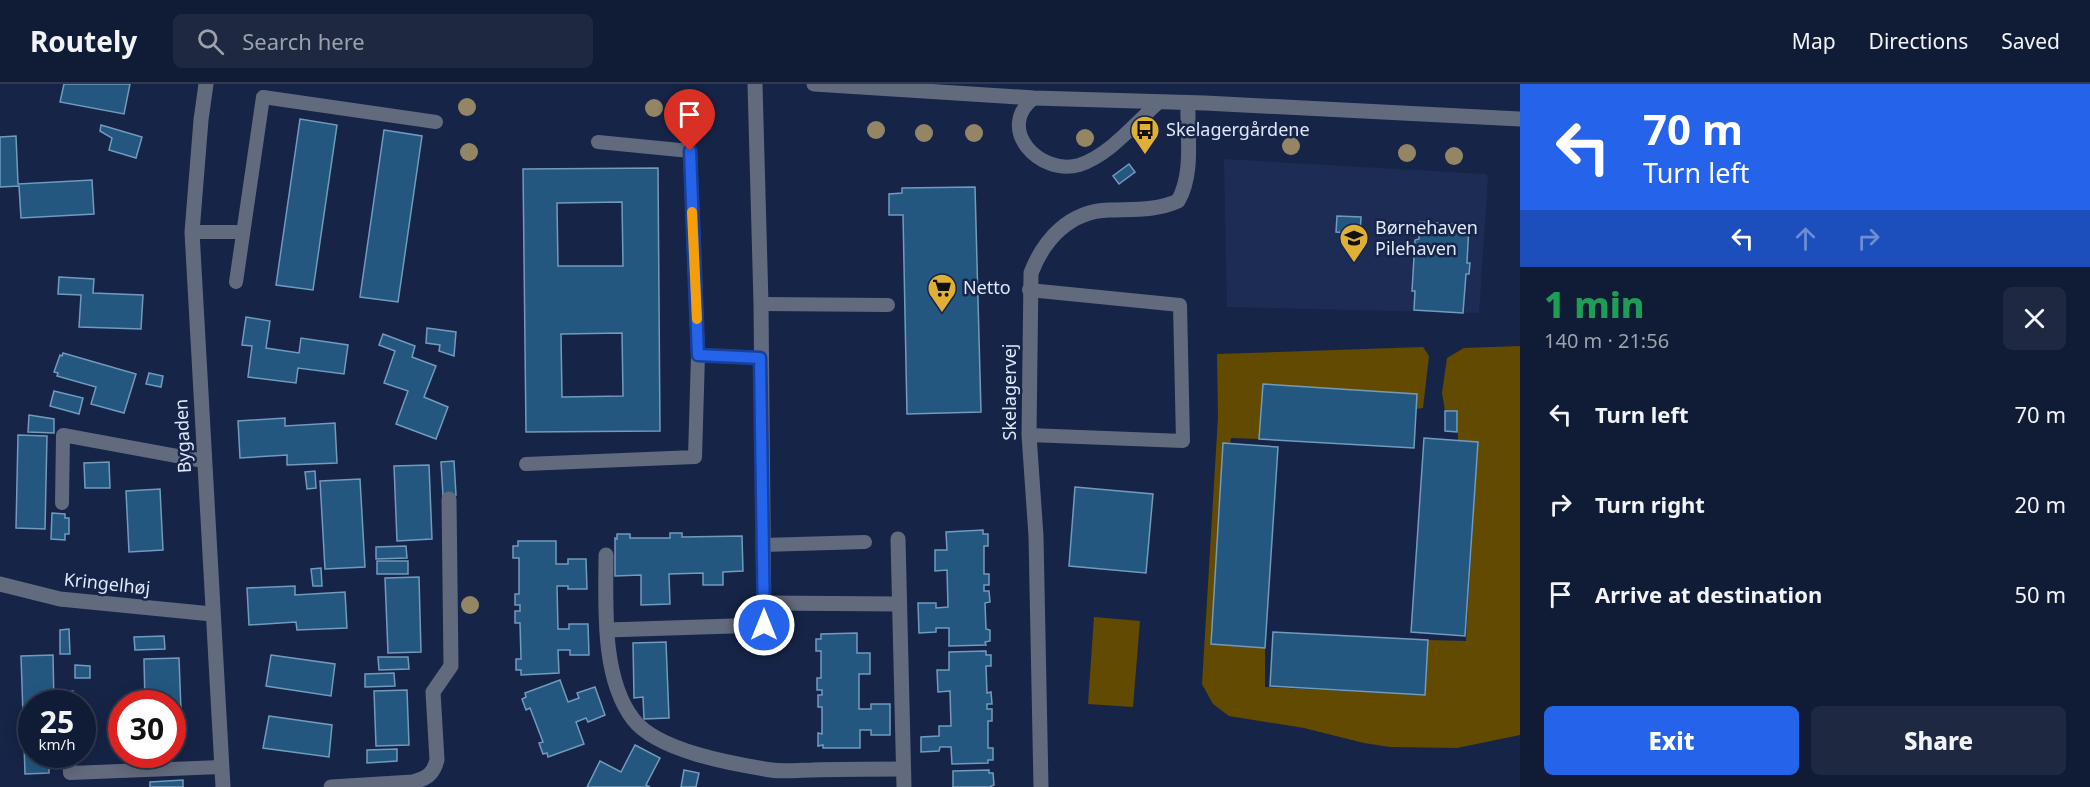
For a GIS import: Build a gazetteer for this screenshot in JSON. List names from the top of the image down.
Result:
{
  "streets": {
    "street": ["Skelagervej", "Bygaden", "Kringelhøj"]
  },
  "crossings": [
    ["Bygaden", "Kringelhøj"]
  ],
  "places": {
    "bus stop": ["Skelagergårdene"],
    "school or university": ["Børnehaven Pilehaven"],
    "supermarket": ["Netto"]
  },
  "page": {
    "header": "Routely",
    "search": "Search here",
    "nav": ["Map", "Directions", "Saved"],
    "turn": ["70 m", "Turn left"],
    "heading": ["1 min", "140 m · 21:56"],
    "list": [
      {
        "name": "Turn left",
        "value": "70 m"
      },
      {
        "name": "Turn right",
        "value": "20 m"
      },
      {
        "name": "Arrive at destination",
        "value": "50 m"
      }
    ],
    "speed": "25 km/h",
    "limit": "30",
    "buttons": ["Exit", "Share"]
  }
}
